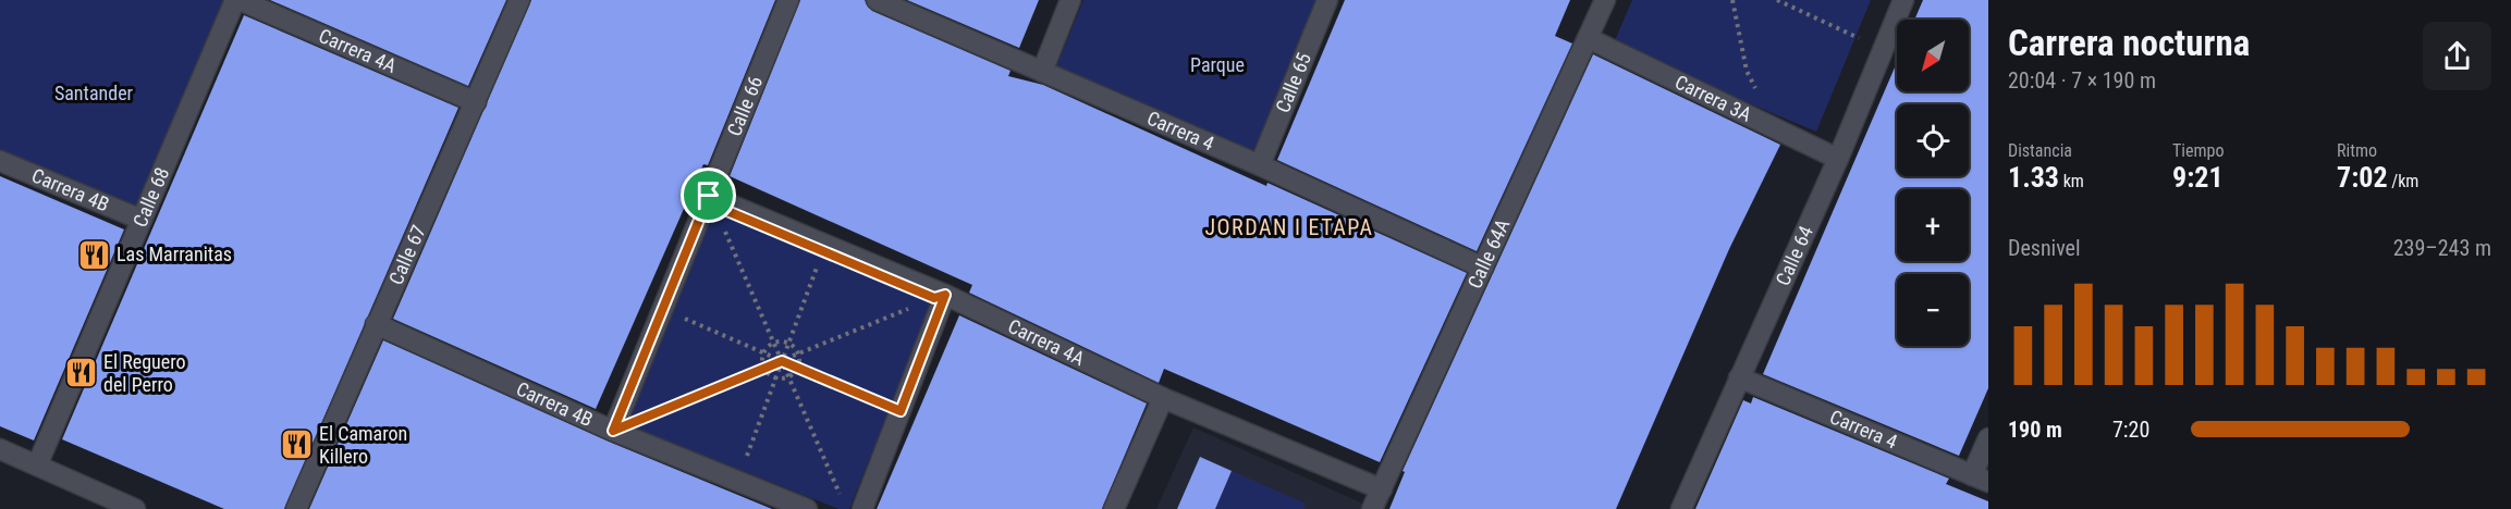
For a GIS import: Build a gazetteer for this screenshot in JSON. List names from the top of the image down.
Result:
{
  "streets": {
    "street": [
      "Carrera 4A",
      "Calle 65",
      "Carrera 3A",
      "Calle 66",
      "Carrera 4",
      "Carrera 4B",
      "Calle 68",
      "Calle 67",
      "Calle 64A",
      "Calle 64"
    ]
  },
  "crossings": [
    ["Carrera 4A", "Calle 66"],
    ["Carrera 4A", "Calle 68"],
    ["Carrera 4A", "Calle 67"],
    ["Carrera 4A", "Calle 64A"],
    ["Calle 65", "Carrera 4"],
    ["Carrera 3A", "Calle 64A"],
    ["Carrera 3A", "Calle 64"],
    ["Calle 66", "Carrera 4B"],
    ["Carrera 4", "Calle 64A"],
    ["Carrera 4", "Calle 64"],
    ["Carrera 4B", "Calle 68"],
    ["Carrera 4B", "Calle 67"]
  ],
  "districts": ["JORDAN I ETAPA"],
  "parks": ["Parque", "Santander"],
  "places": {
    "restaurant": ["Las Marranitas", "El Reguero del Perro", "El Camaron Killero"]
  },
  "north": "bottom left",
  "page": {
    "heading": ["Carrera nocturna", "20:04 · 7 × 190 m"],
    "map_buttons": ["+", "−"],
    "stats": [
      ["Distancia", "1.33 km"],
      ["Tiempo", "9:21"],
      ["Ritmo", "7:02 /km"]
    ],
    "chart": ["Desnivel", "239–243 m"],
    "list": [
      {
        "name": "190 m",
        "note": "7:20"
      }
    ]
  }
}
